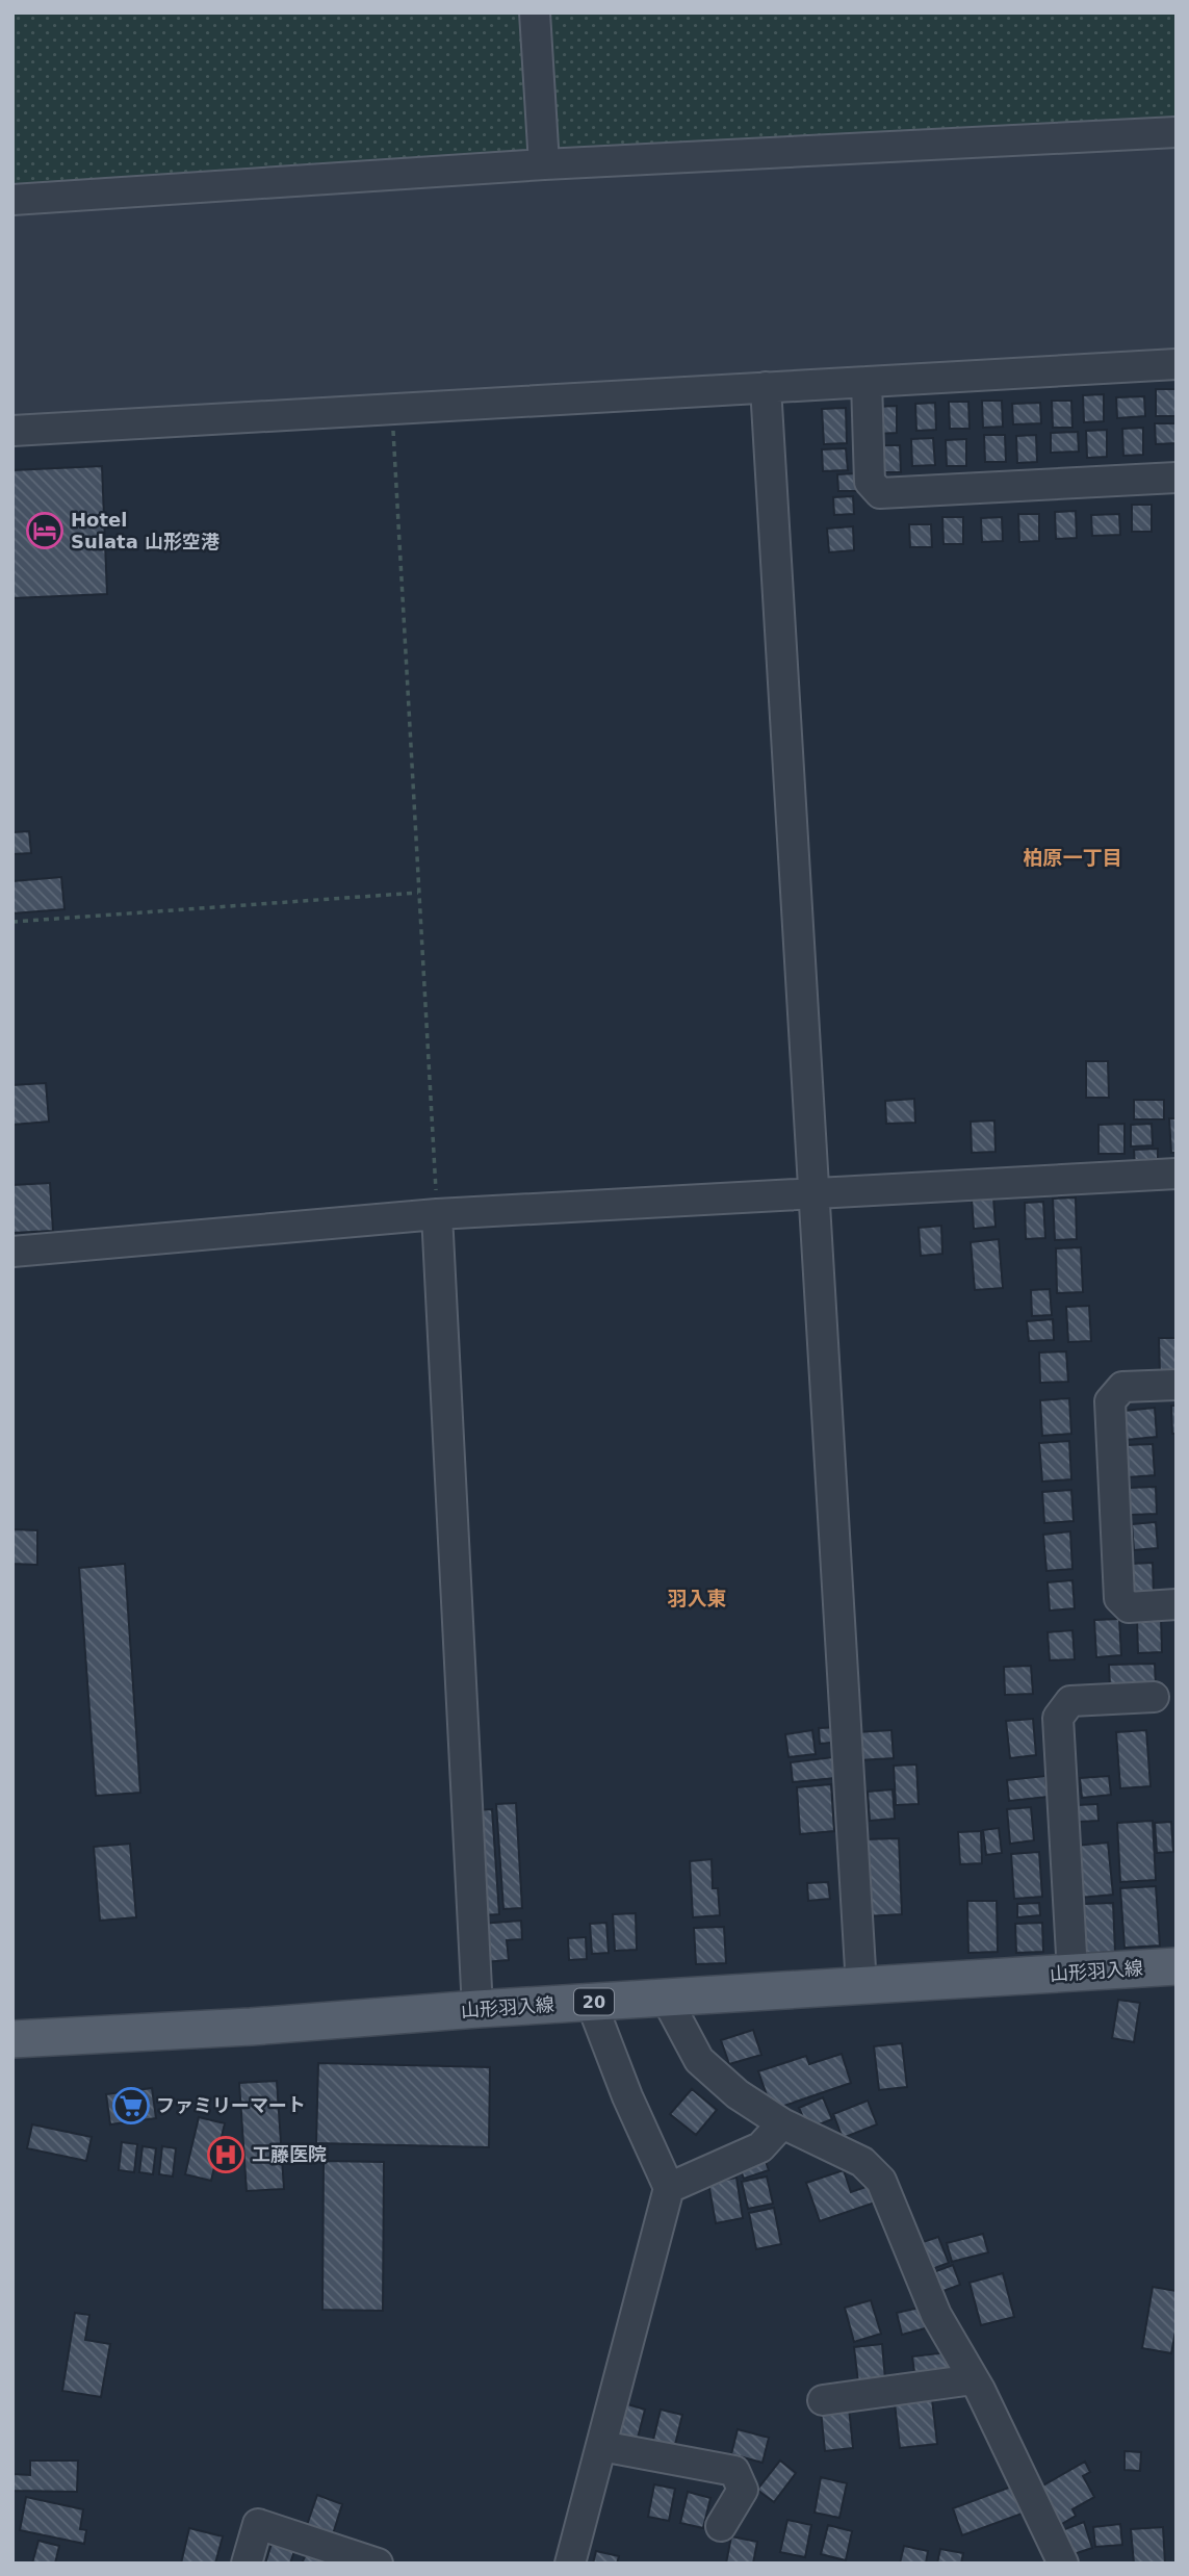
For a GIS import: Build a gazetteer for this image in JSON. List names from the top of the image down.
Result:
{
  "streets": {
    "main road": ["山形羽入線", "20"]
  },
  "districts": ["柏原一丁目", "羽入東"],
  "places": {
    "hotel": ["Hotel Sulata 山形空港"],
    "supermarket": ["ファミリーマート"],
    "hospital": ["工藤医院"]
  }
}
